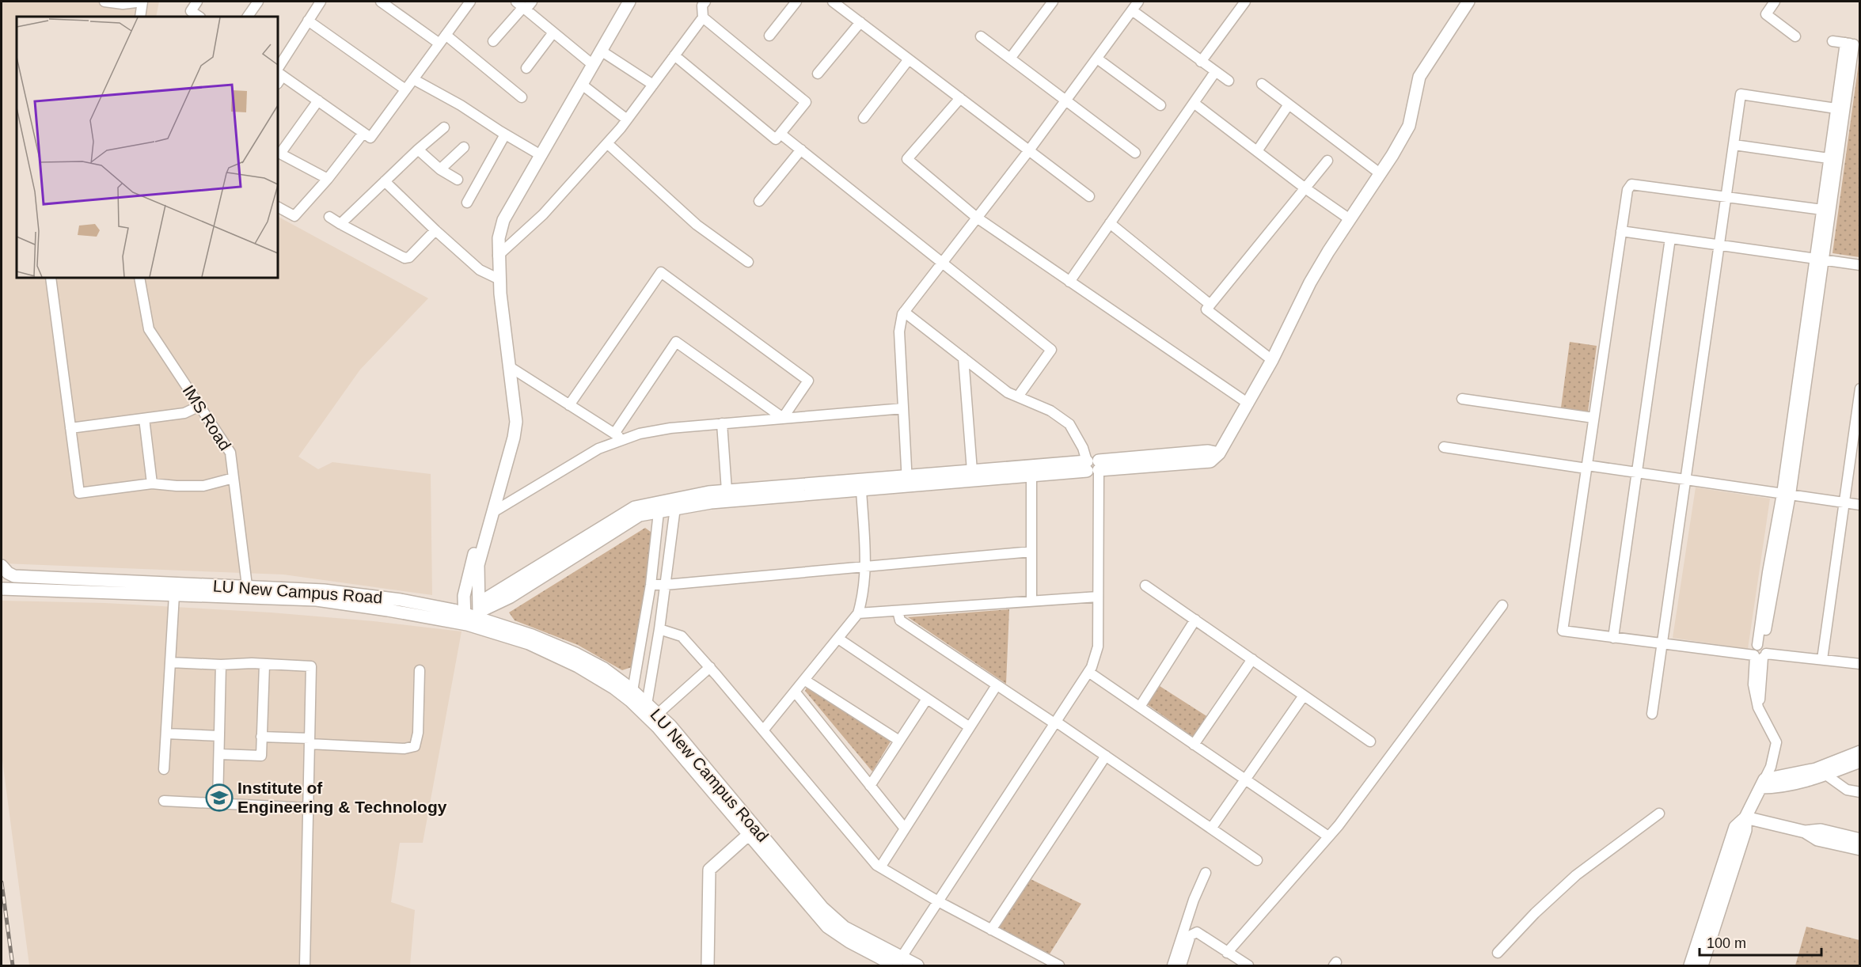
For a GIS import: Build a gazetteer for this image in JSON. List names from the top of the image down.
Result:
{
  "streets": {
    "street": ["IMS Road", "LU New Campus Road"]
  },
  "crossings": [
    ["IMS Road", "LU New Campus Road"]
  ],
  "places": {
    "school or university": ["Institute of Engineering & Technology"]
  },
  "scale_bar": "100 m"
}
